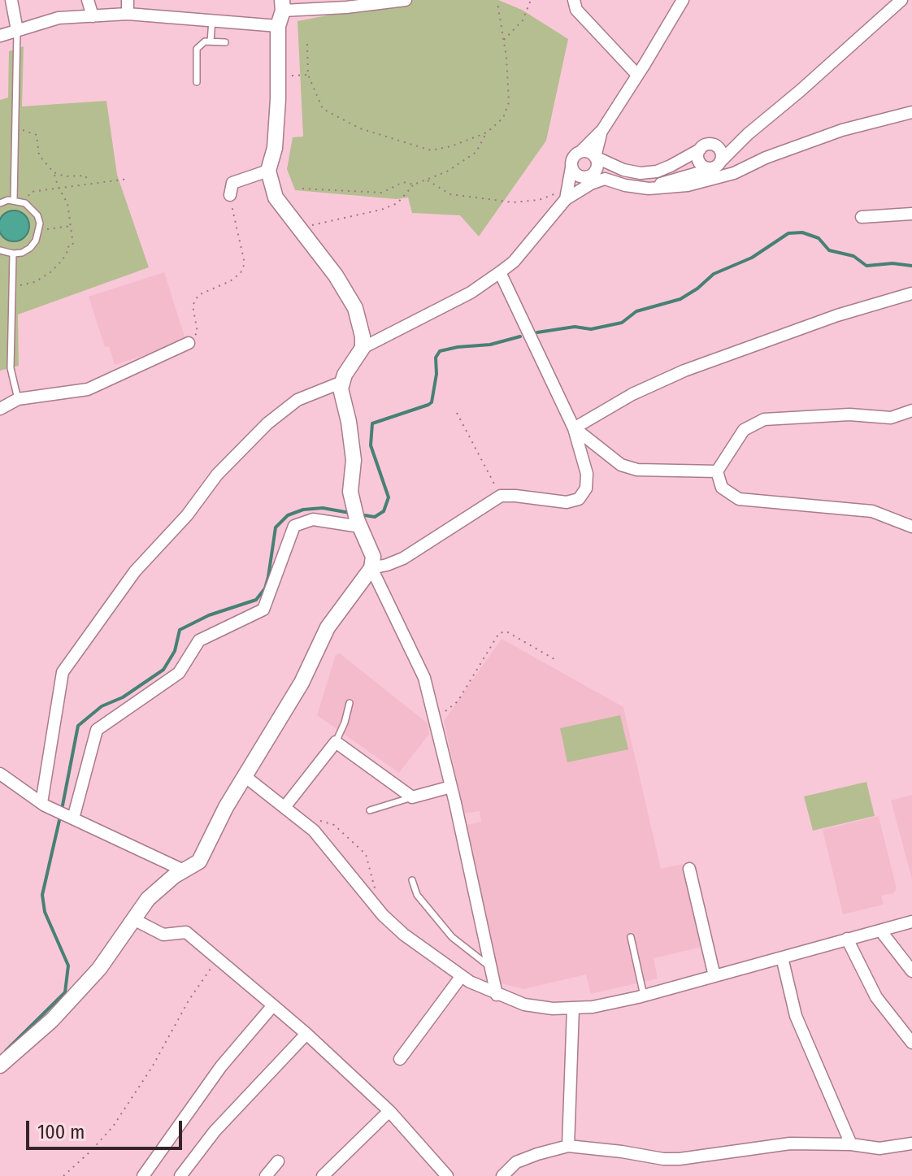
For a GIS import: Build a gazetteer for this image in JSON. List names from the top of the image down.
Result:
{
  "scale_bar": "100 m"
}
